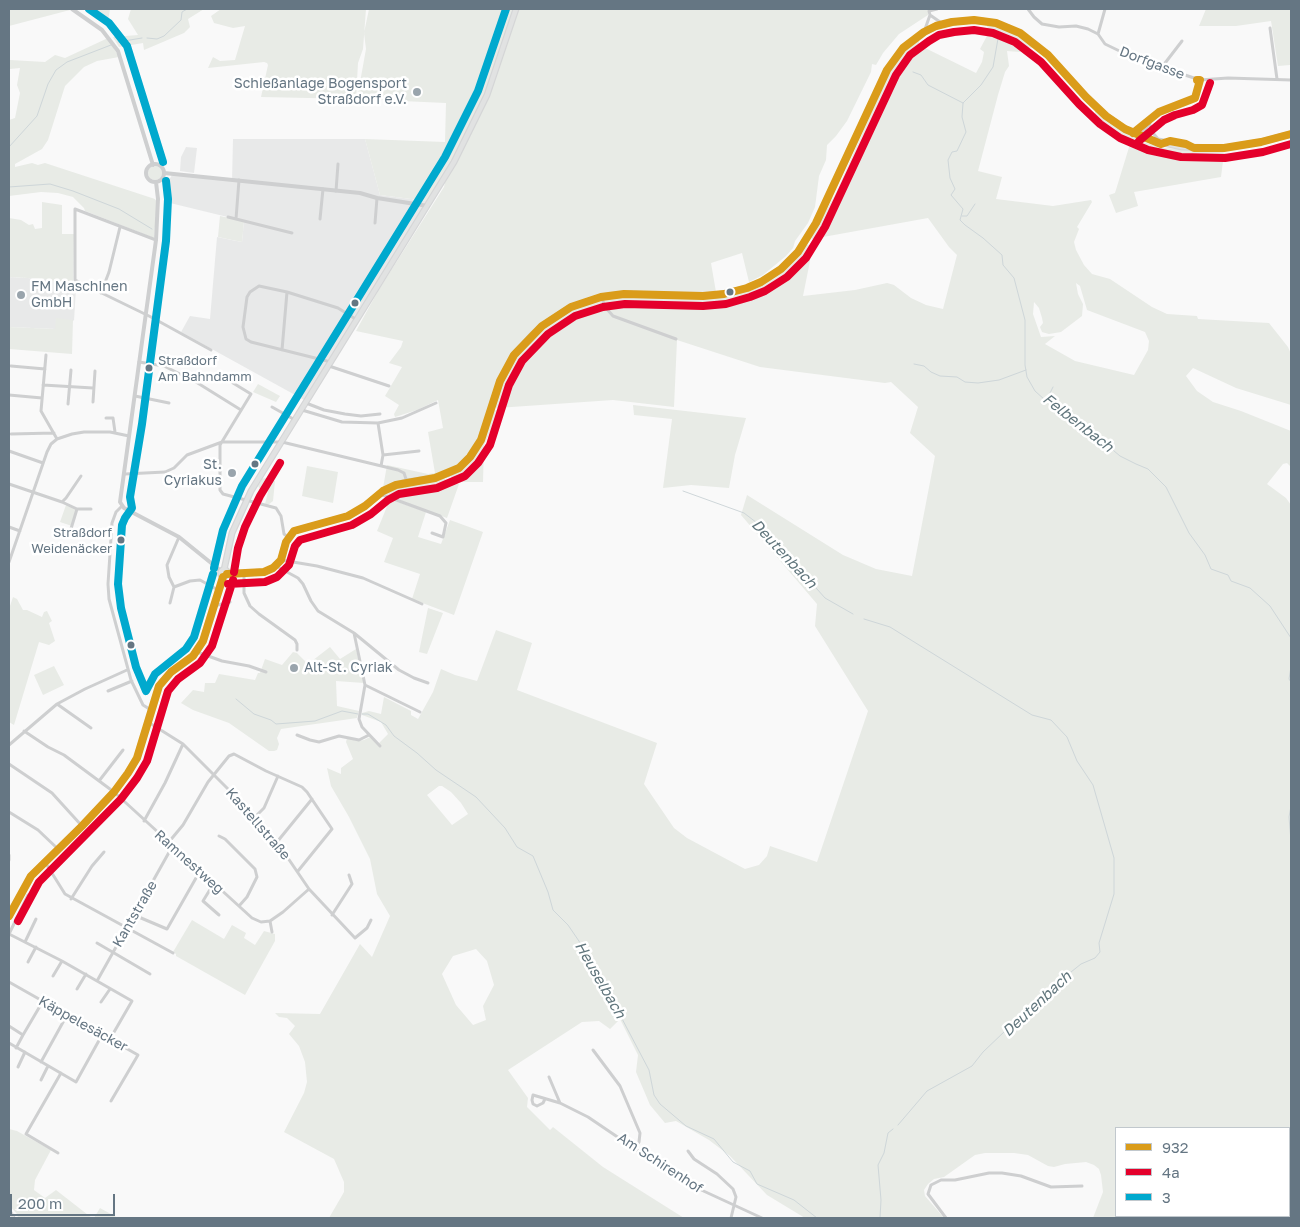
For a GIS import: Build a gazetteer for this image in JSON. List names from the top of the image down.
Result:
{
  "streets": {
    "street": [
      "Dorfgasse",
      "Kastellstraße",
      "Ramnestweg",
      "Kantstraße",
      "Käppelesäcker",
      "Am Schirenhof"
    ]
  },
  "crossings": [
    ["Ramnestweg", "Kantstraße"]
  ],
  "water": ["Felbenbach", "Deutenbach", "Heuselbach"],
  "places": [
    "Schießanlage Bogensport Straßdorf e.V.",
    "FM Maschinen GmbH",
    "Straßdorf Am Bahndamm",
    "St. Cyriakus",
    "Straßdorf Weidenäcker",
    "Alt-St. Cyriak"
  ],
  "lines": ["transit line 3", "transit line 932", "transit line 4a"],
  "legend": ["932", "4a", "3"],
  "scale_bar": "200 m"
}
